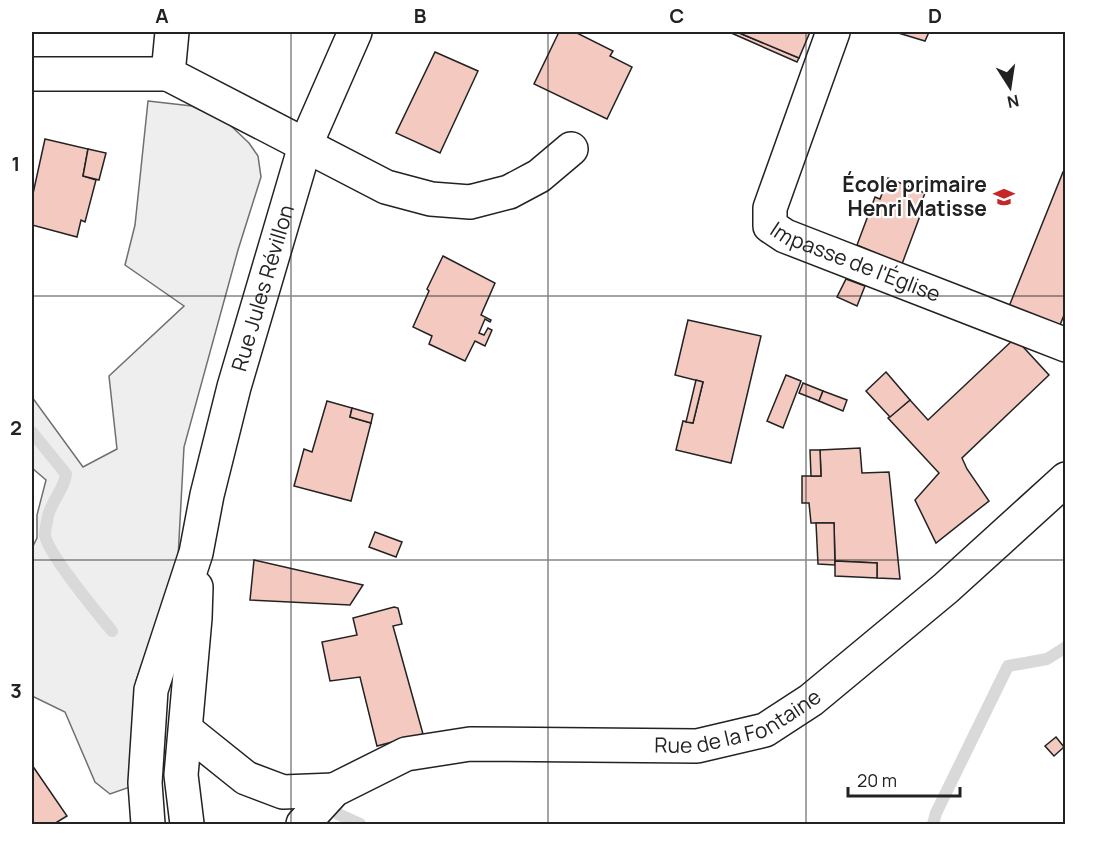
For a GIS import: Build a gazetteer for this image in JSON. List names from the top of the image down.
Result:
{
  "streets": {
    "street": ["Impasse de l'Église", "Rue Jules Révillon", "Rue de la Fontaine"]
  },
  "crossings": [
    ["Rue Jules Révillon", "Rue de la Fontaine"]
  ],
  "places": {
    "school or university": ["École primaire Henri Matisse"]
  },
  "scale_bar": "20 m",
  "north": "bottom",
  "grid": {
    "columns": [
      "A",
      "B",
      "C",
      "D"
    ],
    "rows": ["1", "2", "3"]
  }
}
